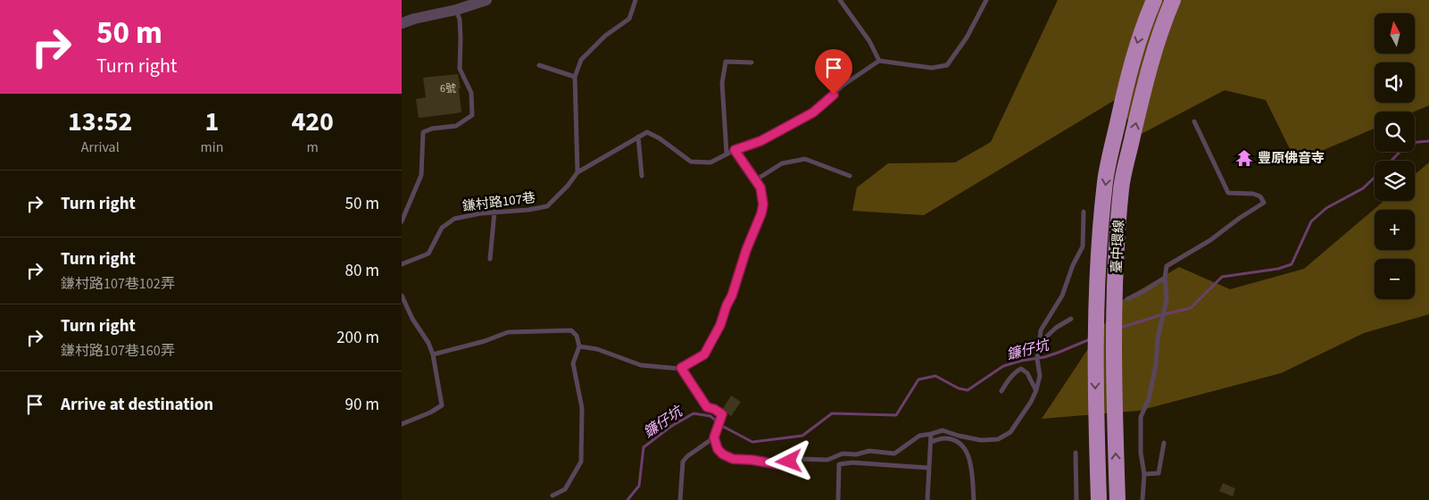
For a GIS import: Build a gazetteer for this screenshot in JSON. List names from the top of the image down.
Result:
{
  "streets": {
    "highway": ["臺中環線"],
    "lane": ["鎌村路107巷"]
  },
  "water": ["鐮仔坑"],
  "places": {
    "temple": ["豐原佛音寺"]
  },
  "house_numbers": ["6號"],
  "north": "top",
  "page": {
    "turn": ["50 m", "Turn right"],
    "map_buttons": ["+", "−"],
    "eta": [
      "13:52",
      "Arrival",
      "1",
      "min",
      "420",
      "m"
    ],
    "list": [
      {
        "name": "Turn right",
        "value": "50 m"
      },
      {
        "name": "Turn right",
        "note": "鎌村路107巷102弄",
        "value": "80 m"
      },
      {
        "name": "Turn right",
        "note": "鎌村路107巷160弄",
        "value": "200 m"
      },
      {
        "name": "Arrive at destination",
        "value": "90 m"
      }
    ]
  }
}
